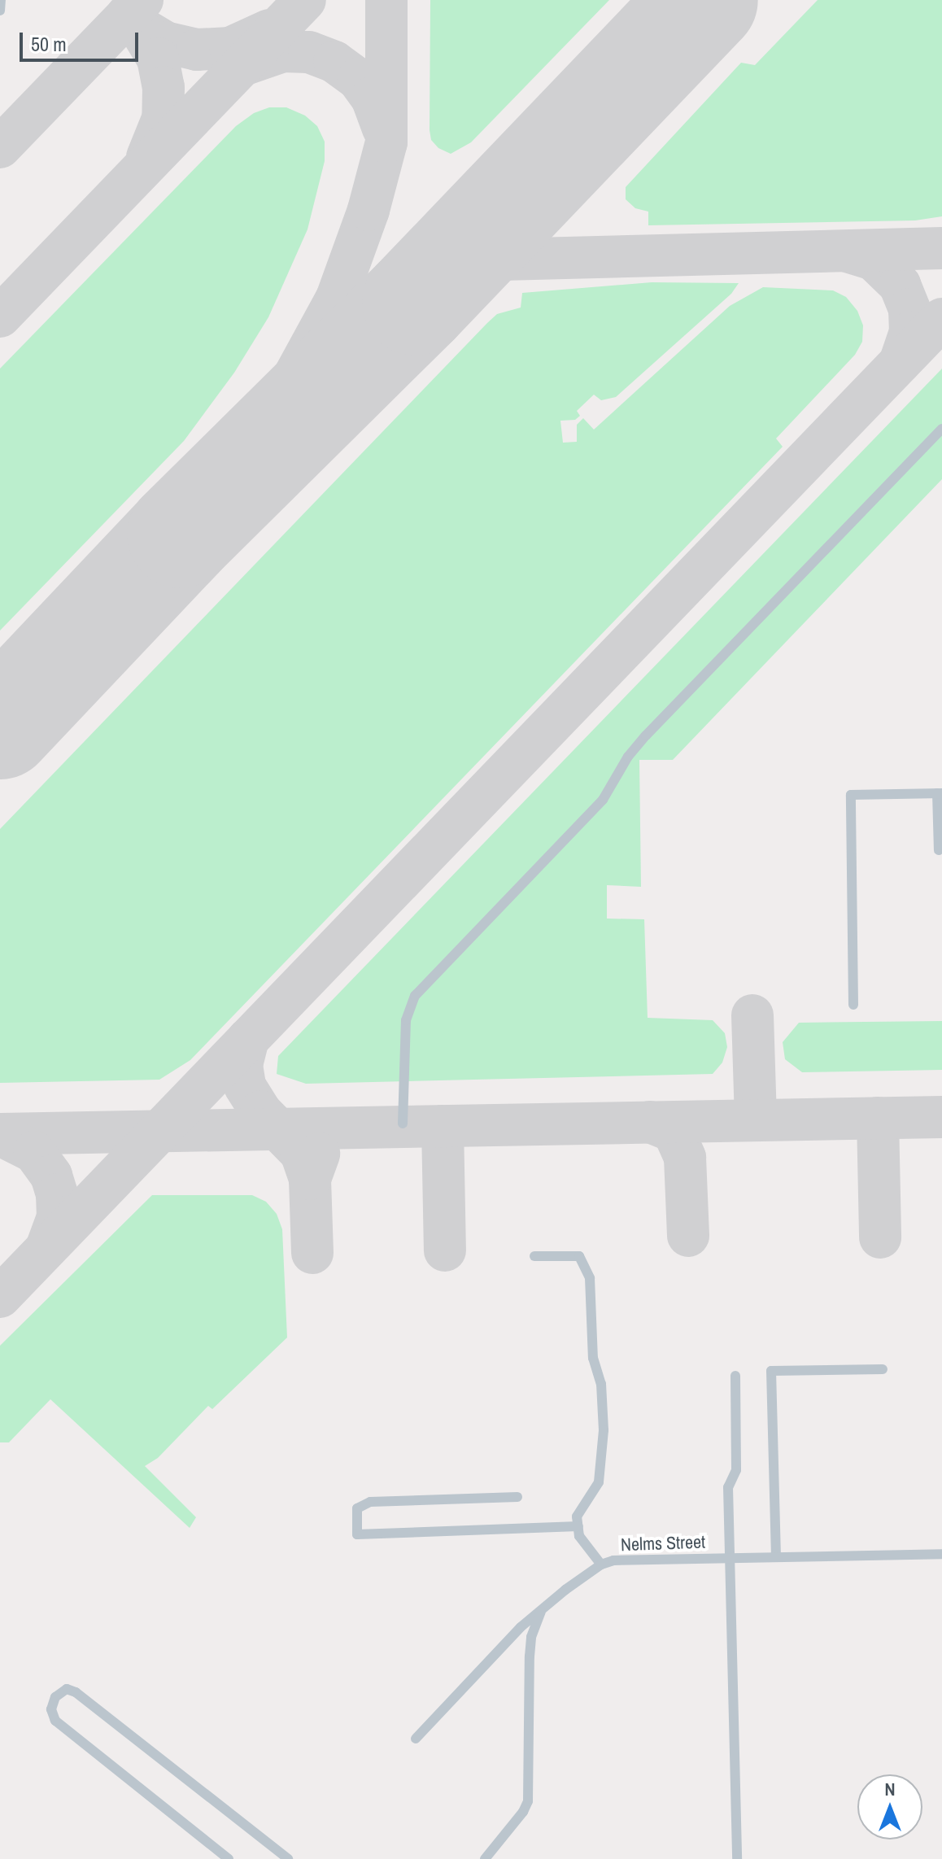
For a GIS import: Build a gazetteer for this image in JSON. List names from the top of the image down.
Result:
{
  "streets": {
    "lane": ["Nelms Street"]
  },
  "scale_bar": "50 m",
  "north": "top"
}
